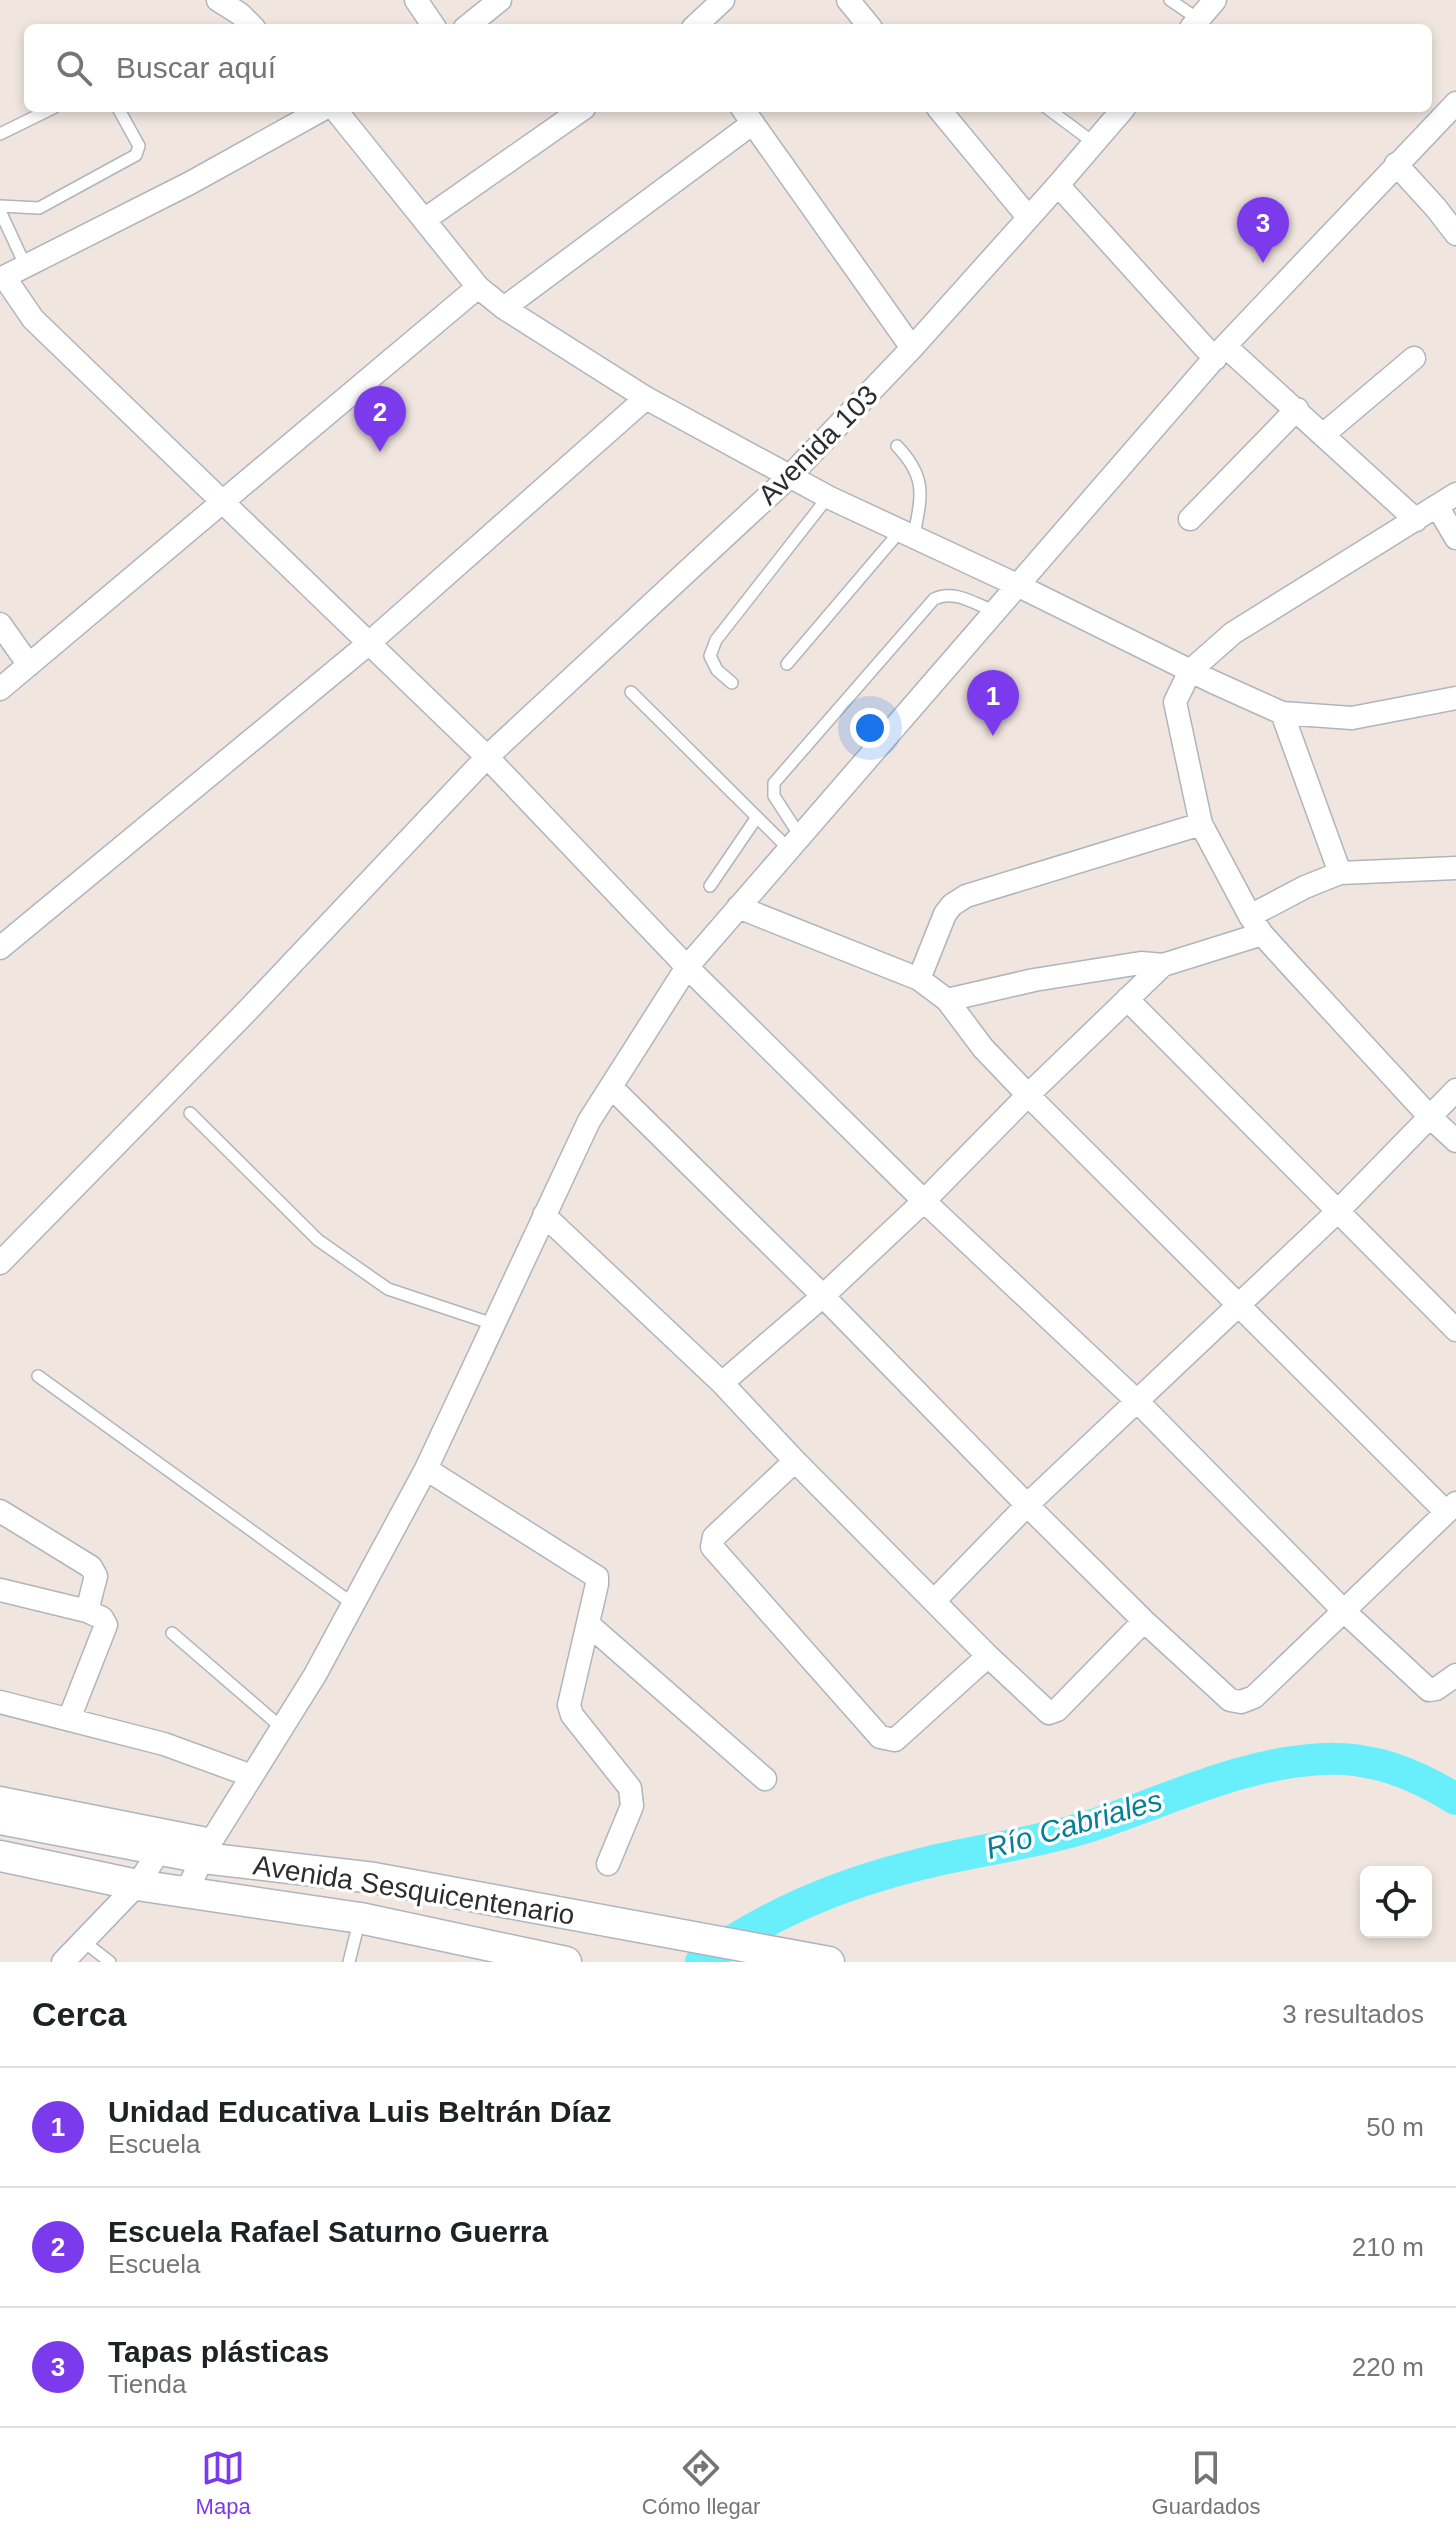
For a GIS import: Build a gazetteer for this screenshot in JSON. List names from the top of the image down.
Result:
{
  "streets": {
    "main road": ["Avenida Sesquicentenario"],
    "street": ["Avenida 103"]
  },
  "water": ["Río Cabriales"],
  "page": {
    "search": "Buscar aquí",
    "pins": ["3", "2", "1"],
    "heading": ["Cerca", "3 resultados"],
    "list": [
      {
        "mark": "1",
        "name": "Unidad Educativa Luis Beltrán Díaz",
        "note": "Escuela",
        "value": "50 m"
      },
      {
        "mark": "2",
        "name": "Escuela Rafael Saturno Guerra",
        "note": "Escuela",
        "value": "210 m"
      },
      {
        "mark": "3",
        "name": "Tapas plásticas",
        "note": "Tienda",
        "value": "220 m"
      }
    ],
    "nav": ["Mapa", "Cómo llegar", "Guardados"]
  }
}
